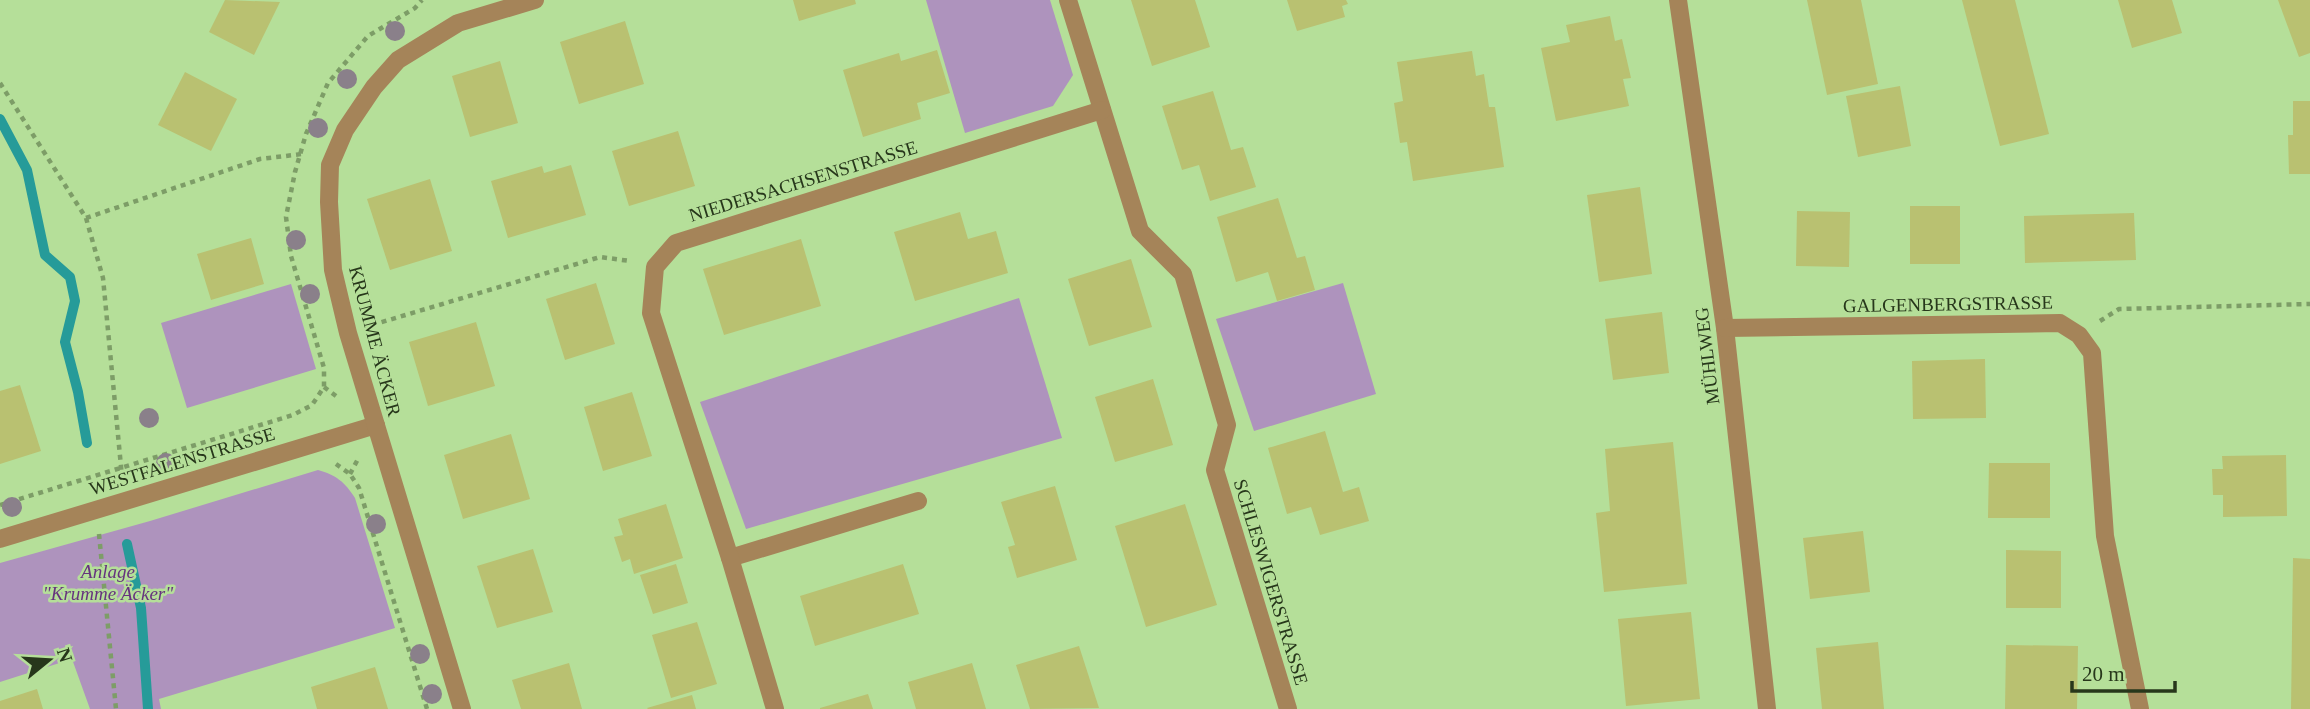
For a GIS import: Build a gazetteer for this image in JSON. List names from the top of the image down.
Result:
{
  "streets": {
    "street": [
      "NIEDERSACHSENSTRASSE",
      "GALGENBERGSTRASSE",
      "KRUMME ÄCKER",
      "MÜHLWEG",
      "WESTFALENSTRASSE",
      "SCHLESWIGERSTRASSE"
    ]
  },
  "crossings": [
    ["NIEDERSACHSENSTRASSE", "SCHLESWIGERSTRASSE"],
    ["GALGENBERGSTRASSE", "MÜHLWEG"],
    ["KRUMME ÄCKER", "WESTFALENSTRASSE"]
  ],
  "parks": ["Anlage \"Krumme Äcker\""],
  "scale_bar": "20 m",
  "north": "right"
}
